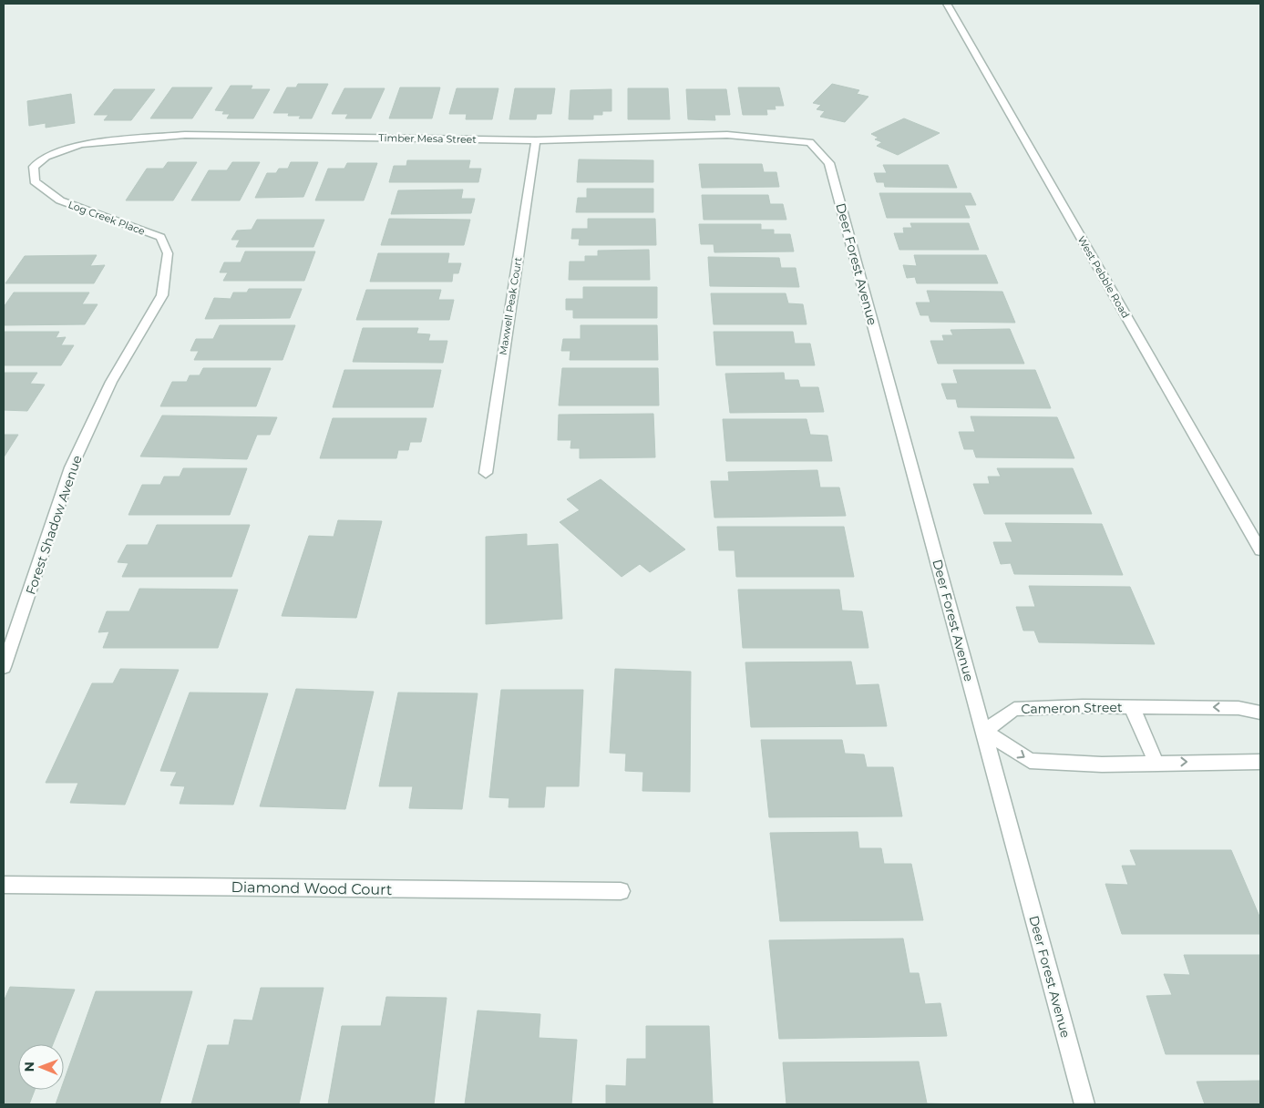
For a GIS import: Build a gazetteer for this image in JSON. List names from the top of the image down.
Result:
{
  "streets": {
    "street": [
      "Timber Mesa Street",
      "Log Creek Place",
      "Deer Forest Avenue",
      "West Pebble Road",
      "Maxwell Peak Court",
      "Forest Shadow Avenue",
      "Cameron Street",
      "Diamond Wood Court"
    ]
  },
  "crossings": [
    ["Timber Mesa Street", "Log Creek Place"],
    ["Timber Mesa Street", "Deer Forest Avenue"],
    ["Timber Mesa Street", "Maxwell Peak Court"],
    ["Log Creek Place", "Forest Shadow Avenue"],
    ["Deer Forest Avenue", "Cameron Street"]
  ],
  "north": "left"
}
